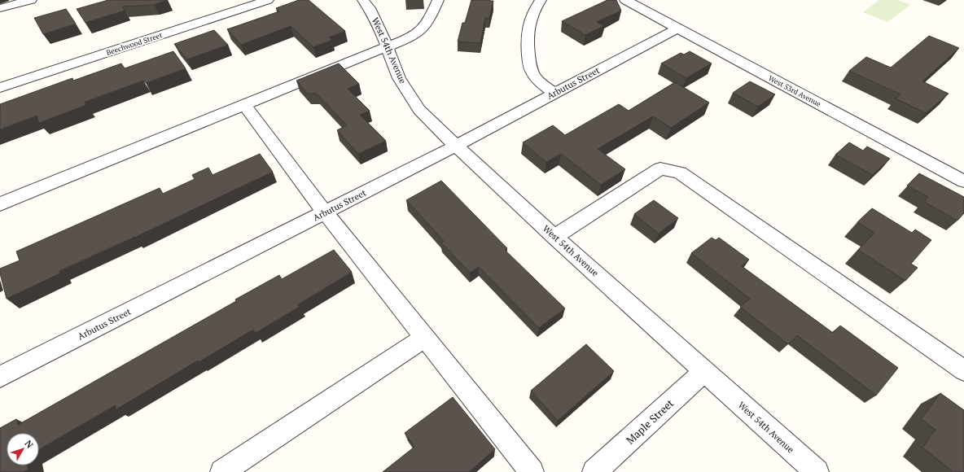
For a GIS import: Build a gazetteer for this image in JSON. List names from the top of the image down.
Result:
{
  "streets": {
    "street": [
      "Beechwood Street",
      "West 54th Avenue",
      "Arbutus Street",
      "West 53rd Avenue",
      "Maple Street"
    ]
  },
  "crossings": [
    ["West 54th Avenue", "Arbutus Street"],
    ["West 54th Avenue", "Maple Street"],
    ["Arbutus Street", "West 53rd Avenue"]
  ],
  "north": "top right"
}
